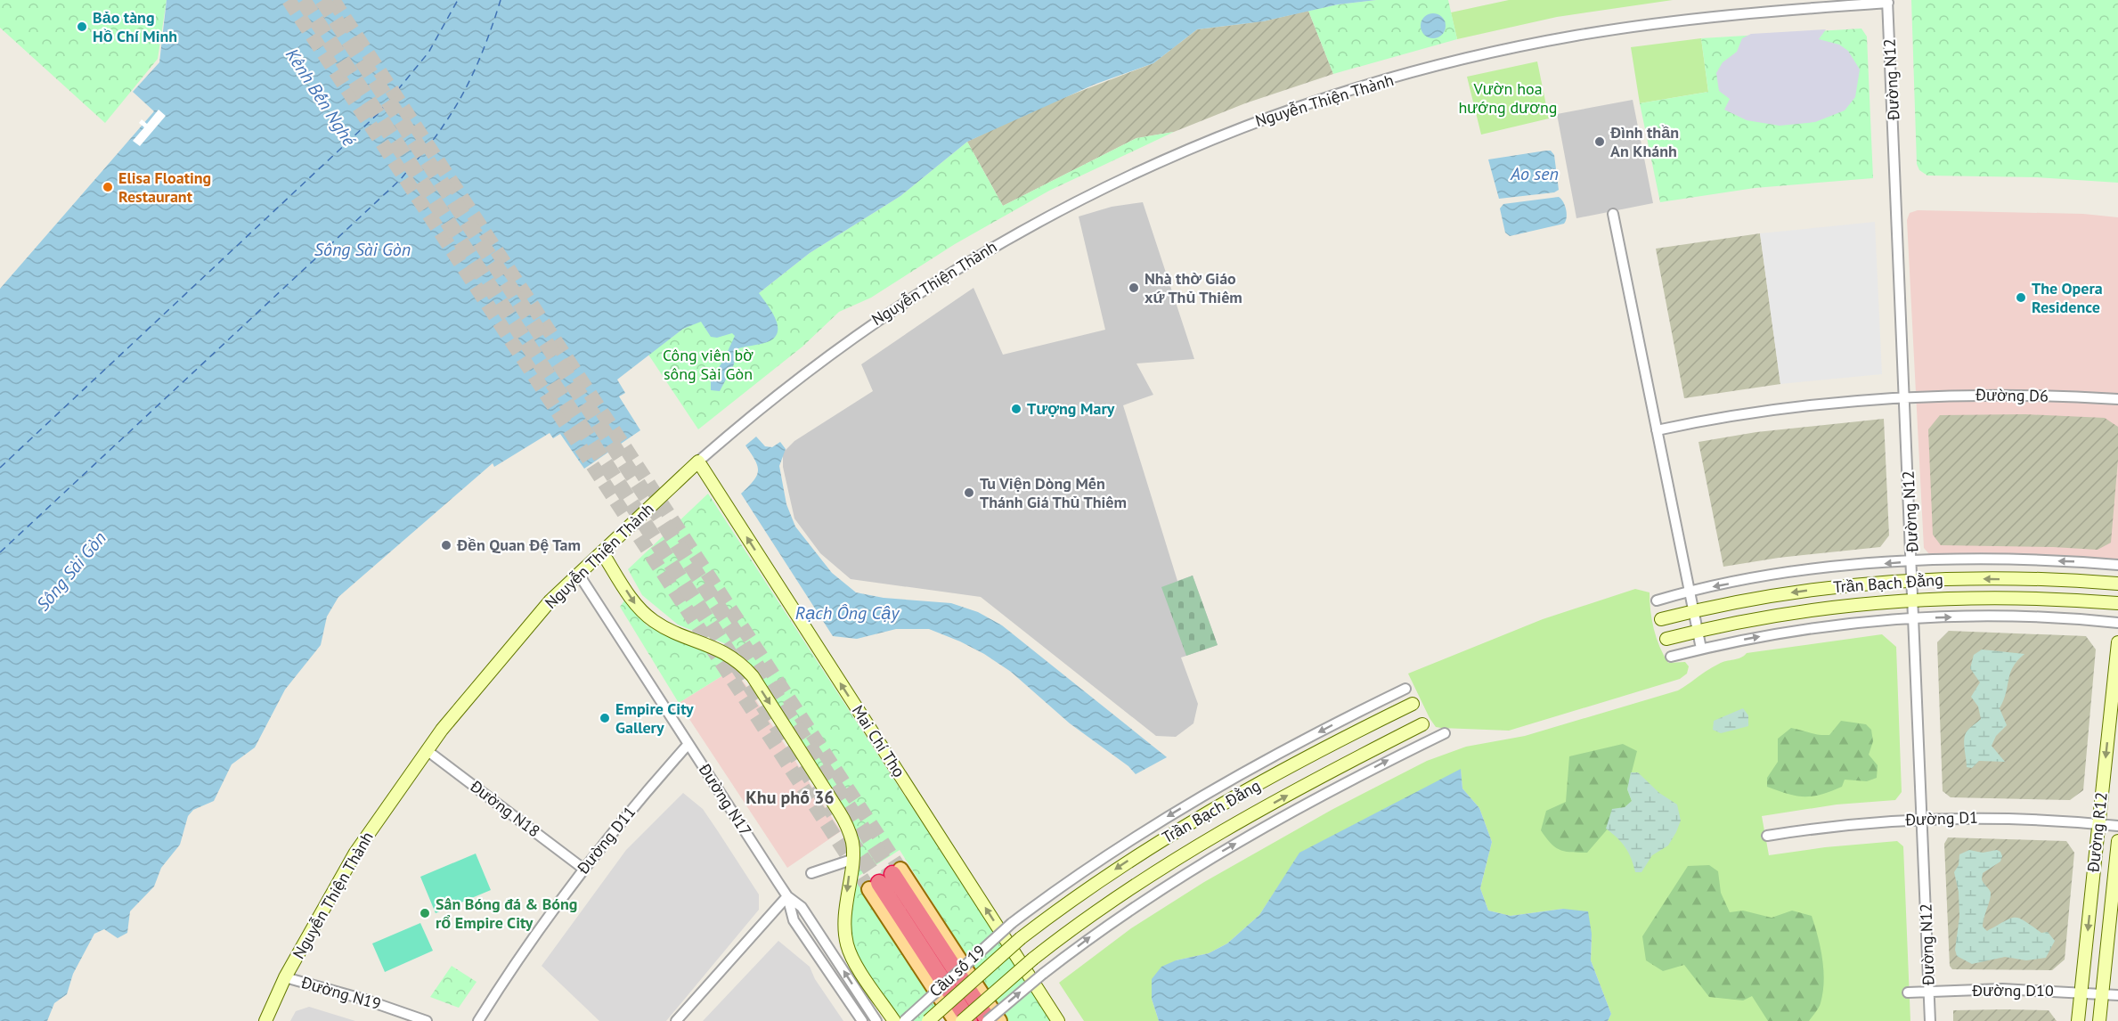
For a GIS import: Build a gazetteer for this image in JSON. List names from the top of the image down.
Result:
{
  "streets": {
    "street": [
      "Đường N12",
      "Nguyễn Thiện Thành",
      "Đường D6",
      "Trần Bạch Đằng",
      "Mai Chí Thọ",
      "Đường N17",
      "Đường N18",
      "Đường D1",
      "Đường R12",
      "Đường D11",
      "Cầu số 19",
      "Đường D10",
      "Đường N19"
    ]
  },
  "crossings": [
    ["Đường N12", "Nguyễn Thiện Thành"],
    ["Đường N12", "Đường D6"],
    ["Đường N12", "Trần Bạch Đằng"],
    ["Đường N12", "Đường D1"],
    ["Đường N12", "Đường D10"],
    ["Nguyễn Thiện Thành", "Mai Chí Thọ"],
    ["Nguyễn Thiện Thành", "Đường N17"],
    ["Nguyễn Thiện Thành", "Đường N18"],
    ["Nguyễn Thiện Thành", "Đường N19"],
    ["Trần Bạch Đằng", "Cầu số 19"],
    ["Đường N17", "Đường D11"],
    ["Đường N18", "Đường D11"],
    ["Đường D1", "Đường R12"],
    ["Đường R12", "Đường D10"]
  ],
  "districts": ["Khu phố 36"],
  "water": [
    "Kênh Bến Nghé",
    "Ao sen",
    "Sông Sài Gòn",
    "Rạch Ông Cậy"
  ],
  "parks": ["Vườn hoa hướng dương", "Công viên bờ sông Sài Gòn"],
  "places": [
    "Bảo tàng Hồ Chí Minh",
    "Đình thần An Khánh",
    "Elisa Floating Restaurant",
    "Nhà thờ Giáo xứ Thủ Thiêm",
    "The Opera Residence",
    "Tượng Mary",
    "Tu Viện Dòng Mến Thánh Giá Thủ Thiêm",
    "Đền Quan Đệ Tam",
    "Empire City Gallery",
    "Sân Bóng đá & Bóng rổ Empire City"
  ]
}
